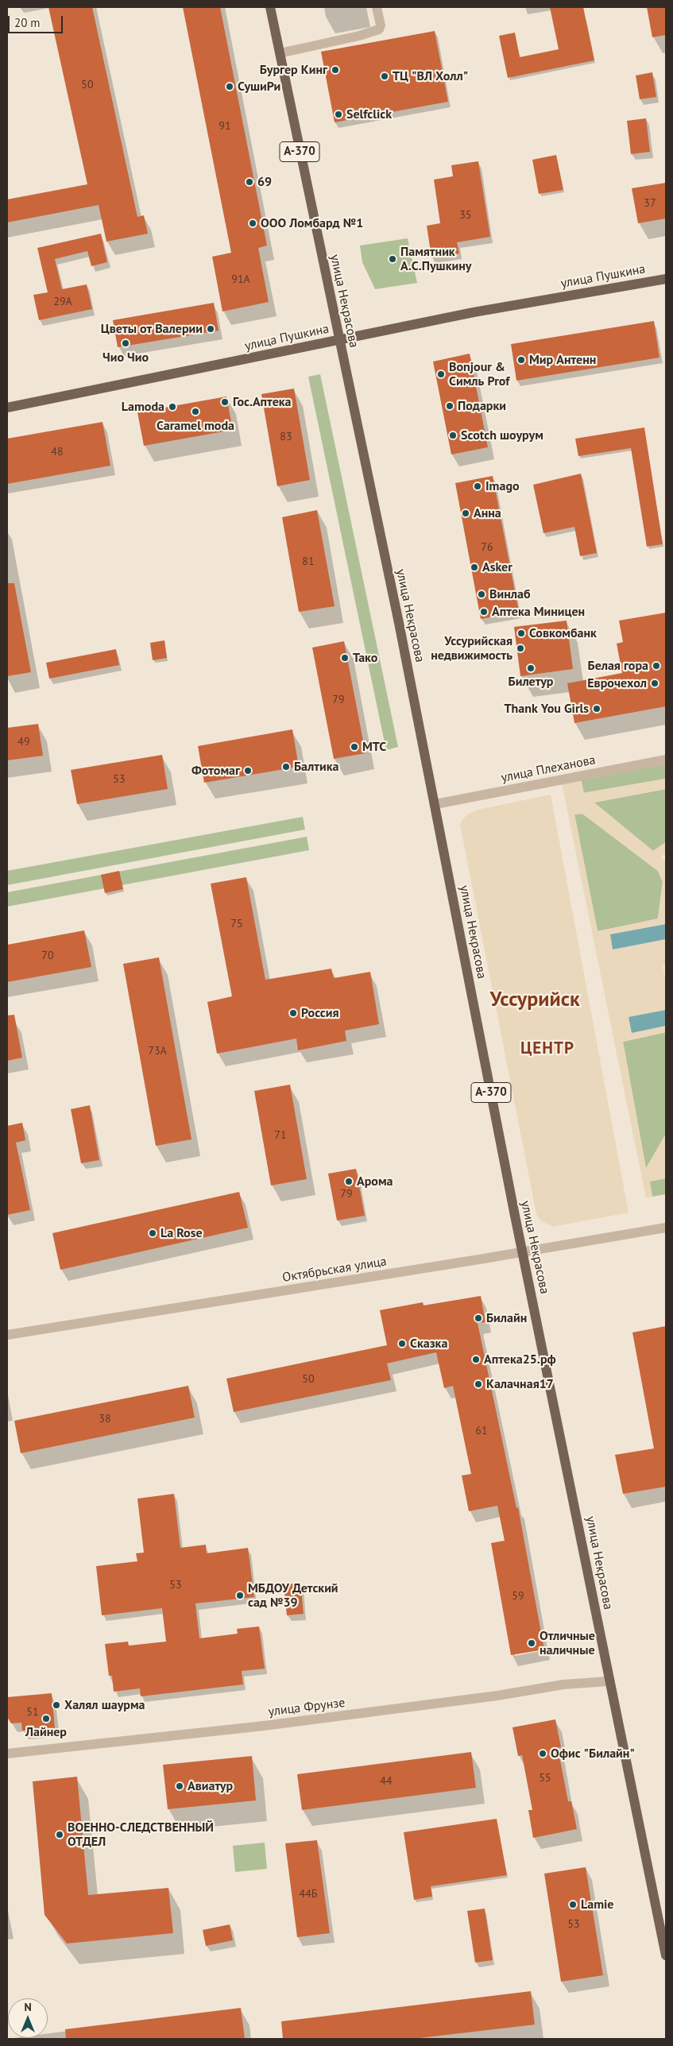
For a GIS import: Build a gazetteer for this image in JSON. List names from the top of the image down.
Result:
{
  "streets": {
    "main road": ["А-370", "улица Пушкина", "улица Некрасова"],
    "street": ["улица Плеханова", "Октябрьская улица", "улица Фрунзе"]
  },
  "crossings": [
    ["улица Пушкина", "улица Некрасова"],
    ["улица Некрасова", "улица Плеханова"],
    ["улица Некрасова", "Октябрьская улица"],
    ["улица Некрасова", "улица Фрунзе"]
  ],
  "districts": ["Уссурийск", "ЦЕНТР"],
  "places": [
    "Бургер Кинг",
    "ТЦ \"ВЛ Холл\"",
    "СушиРи",
    "Selfclick",
    "69",
    "ООО Ломбард №1",
    "Памятник А.С.Пушкину",
    "Цветы от Валерии",
    "Чио Чио",
    "Мир Антенн",
    "Bonjour & Симль Prof",
    "Гос.Аптека",
    "Подарки",
    "Lamoda",
    "Caramel moda",
    "Scotch шоурум",
    "Imago",
    "Анна",
    "Asker",
    "Винлаб",
    "Аптека Миницен",
    "Совкомбанк",
    "Уссурийская недвижимость",
    "Тако",
    "Белая гора",
    "Билетур",
    "Еврочехол",
    "Thank You Girls",
    "МТС",
    "Балтика",
    "Фотомаг",
    "Россия",
    "Арома",
    "La Rose",
    "Билайн",
    "Сказка",
    "Аптека25.рф",
    "Калачная17",
    "МБДОУ Детский сад №39",
    "Отличные наличные",
    "Халял шаурма",
    "Лайнер",
    "Офис \"Билайн\"",
    "Авиатур",
    "ВОЕННО-СЛЕДСТВЕННЫЙ ОТДЕЛ",
    "Lamie"
  ],
  "house_numbers": [
    "50",
    "91",
    "37",
    "35",
    "91А",
    "29А",
    "83",
    "48",
    "76",
    "81",
    "79",
    "49",
    "53",
    "75",
    "70",
    "73А",
    "71",
    "79",
    "50",
    "38",
    "61",
    "53",
    "59",
    "51",
    "55",
    "44",
    "44Б",
    "53"
  ],
  "scale_bar": "20 m",
  "north": "top"
}
